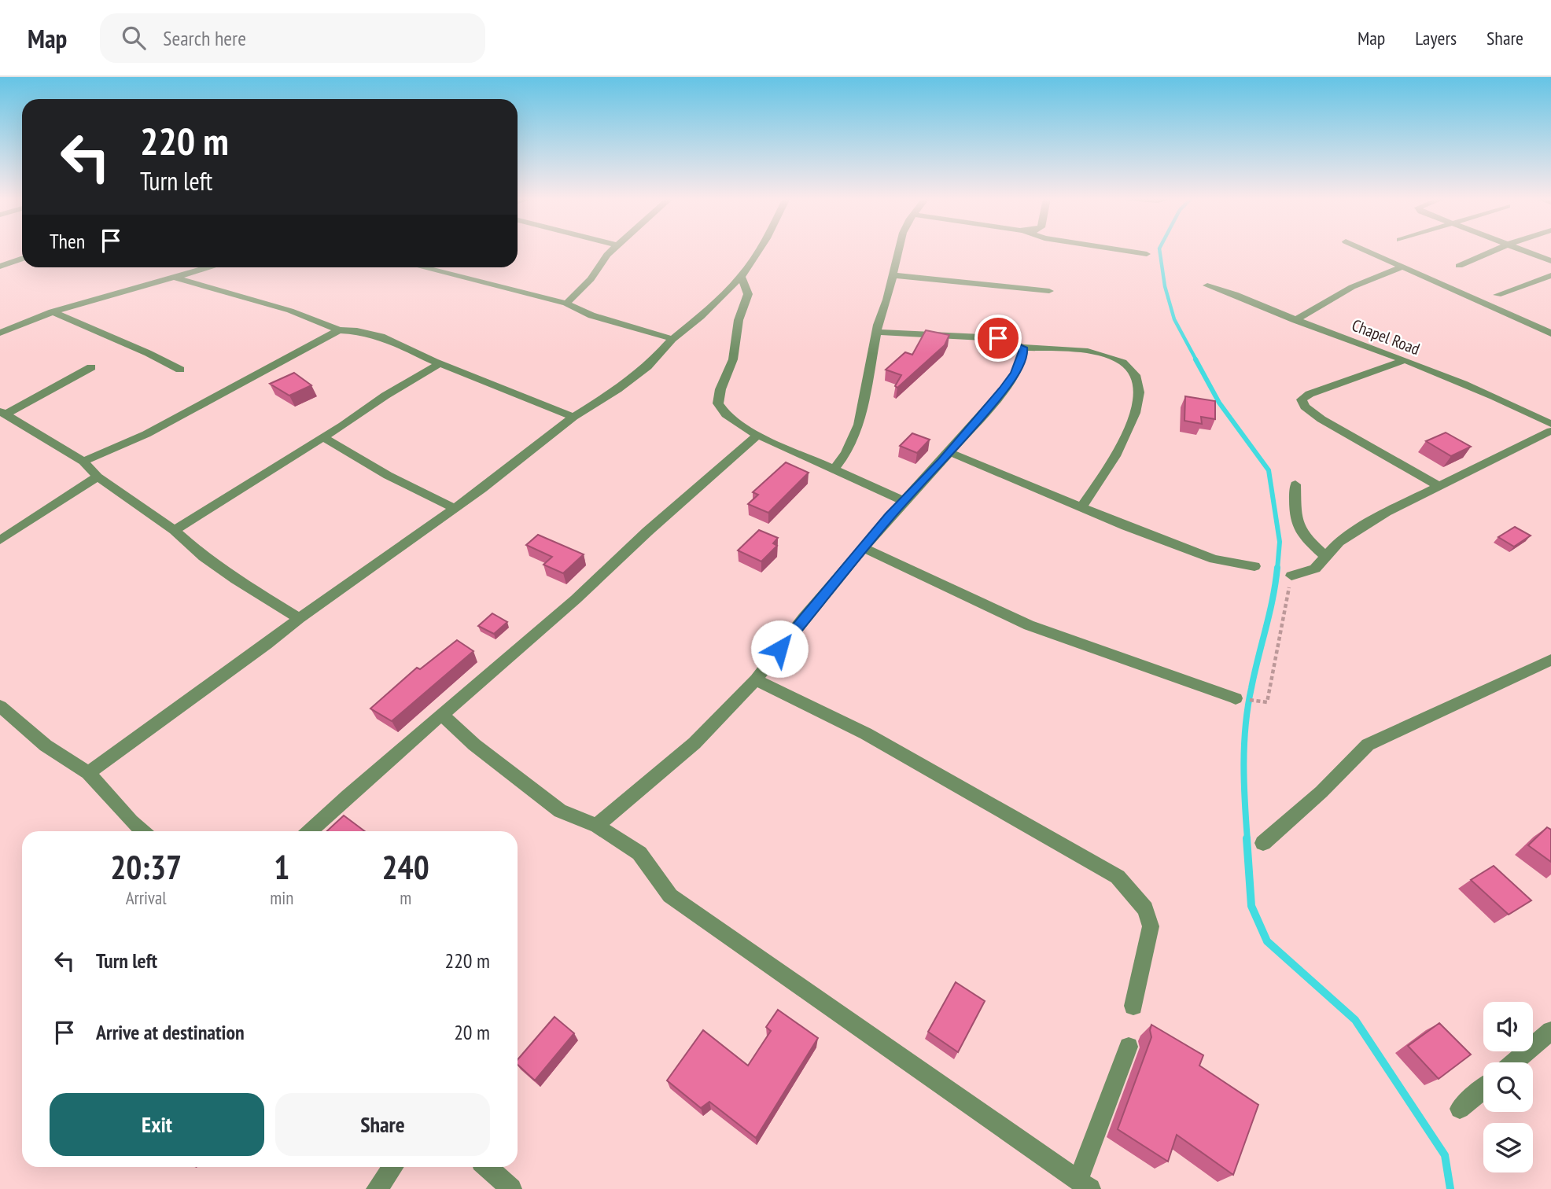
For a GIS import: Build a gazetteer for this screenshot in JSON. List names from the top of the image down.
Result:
{
  "streets": {
    "street": ["Chapel Road"]
  },
  "page": {
    "header": "Map",
    "search": "Search here",
    "nav": ["Map", "Layers", "Share"],
    "turn": ["220 m", "Turn left"],
    "then": "Then",
    "eta": [
      "20:37",
      "Arrival",
      "1",
      "min",
      "240",
      "m"
    ],
    "list": [
      {
        "name": "Turn left",
        "value": "220 m"
      },
      {
        "name": "Arrive at destination",
        "value": "20 m"
      }
    ],
    "buttons": ["Exit", "Share"]
  }
}
